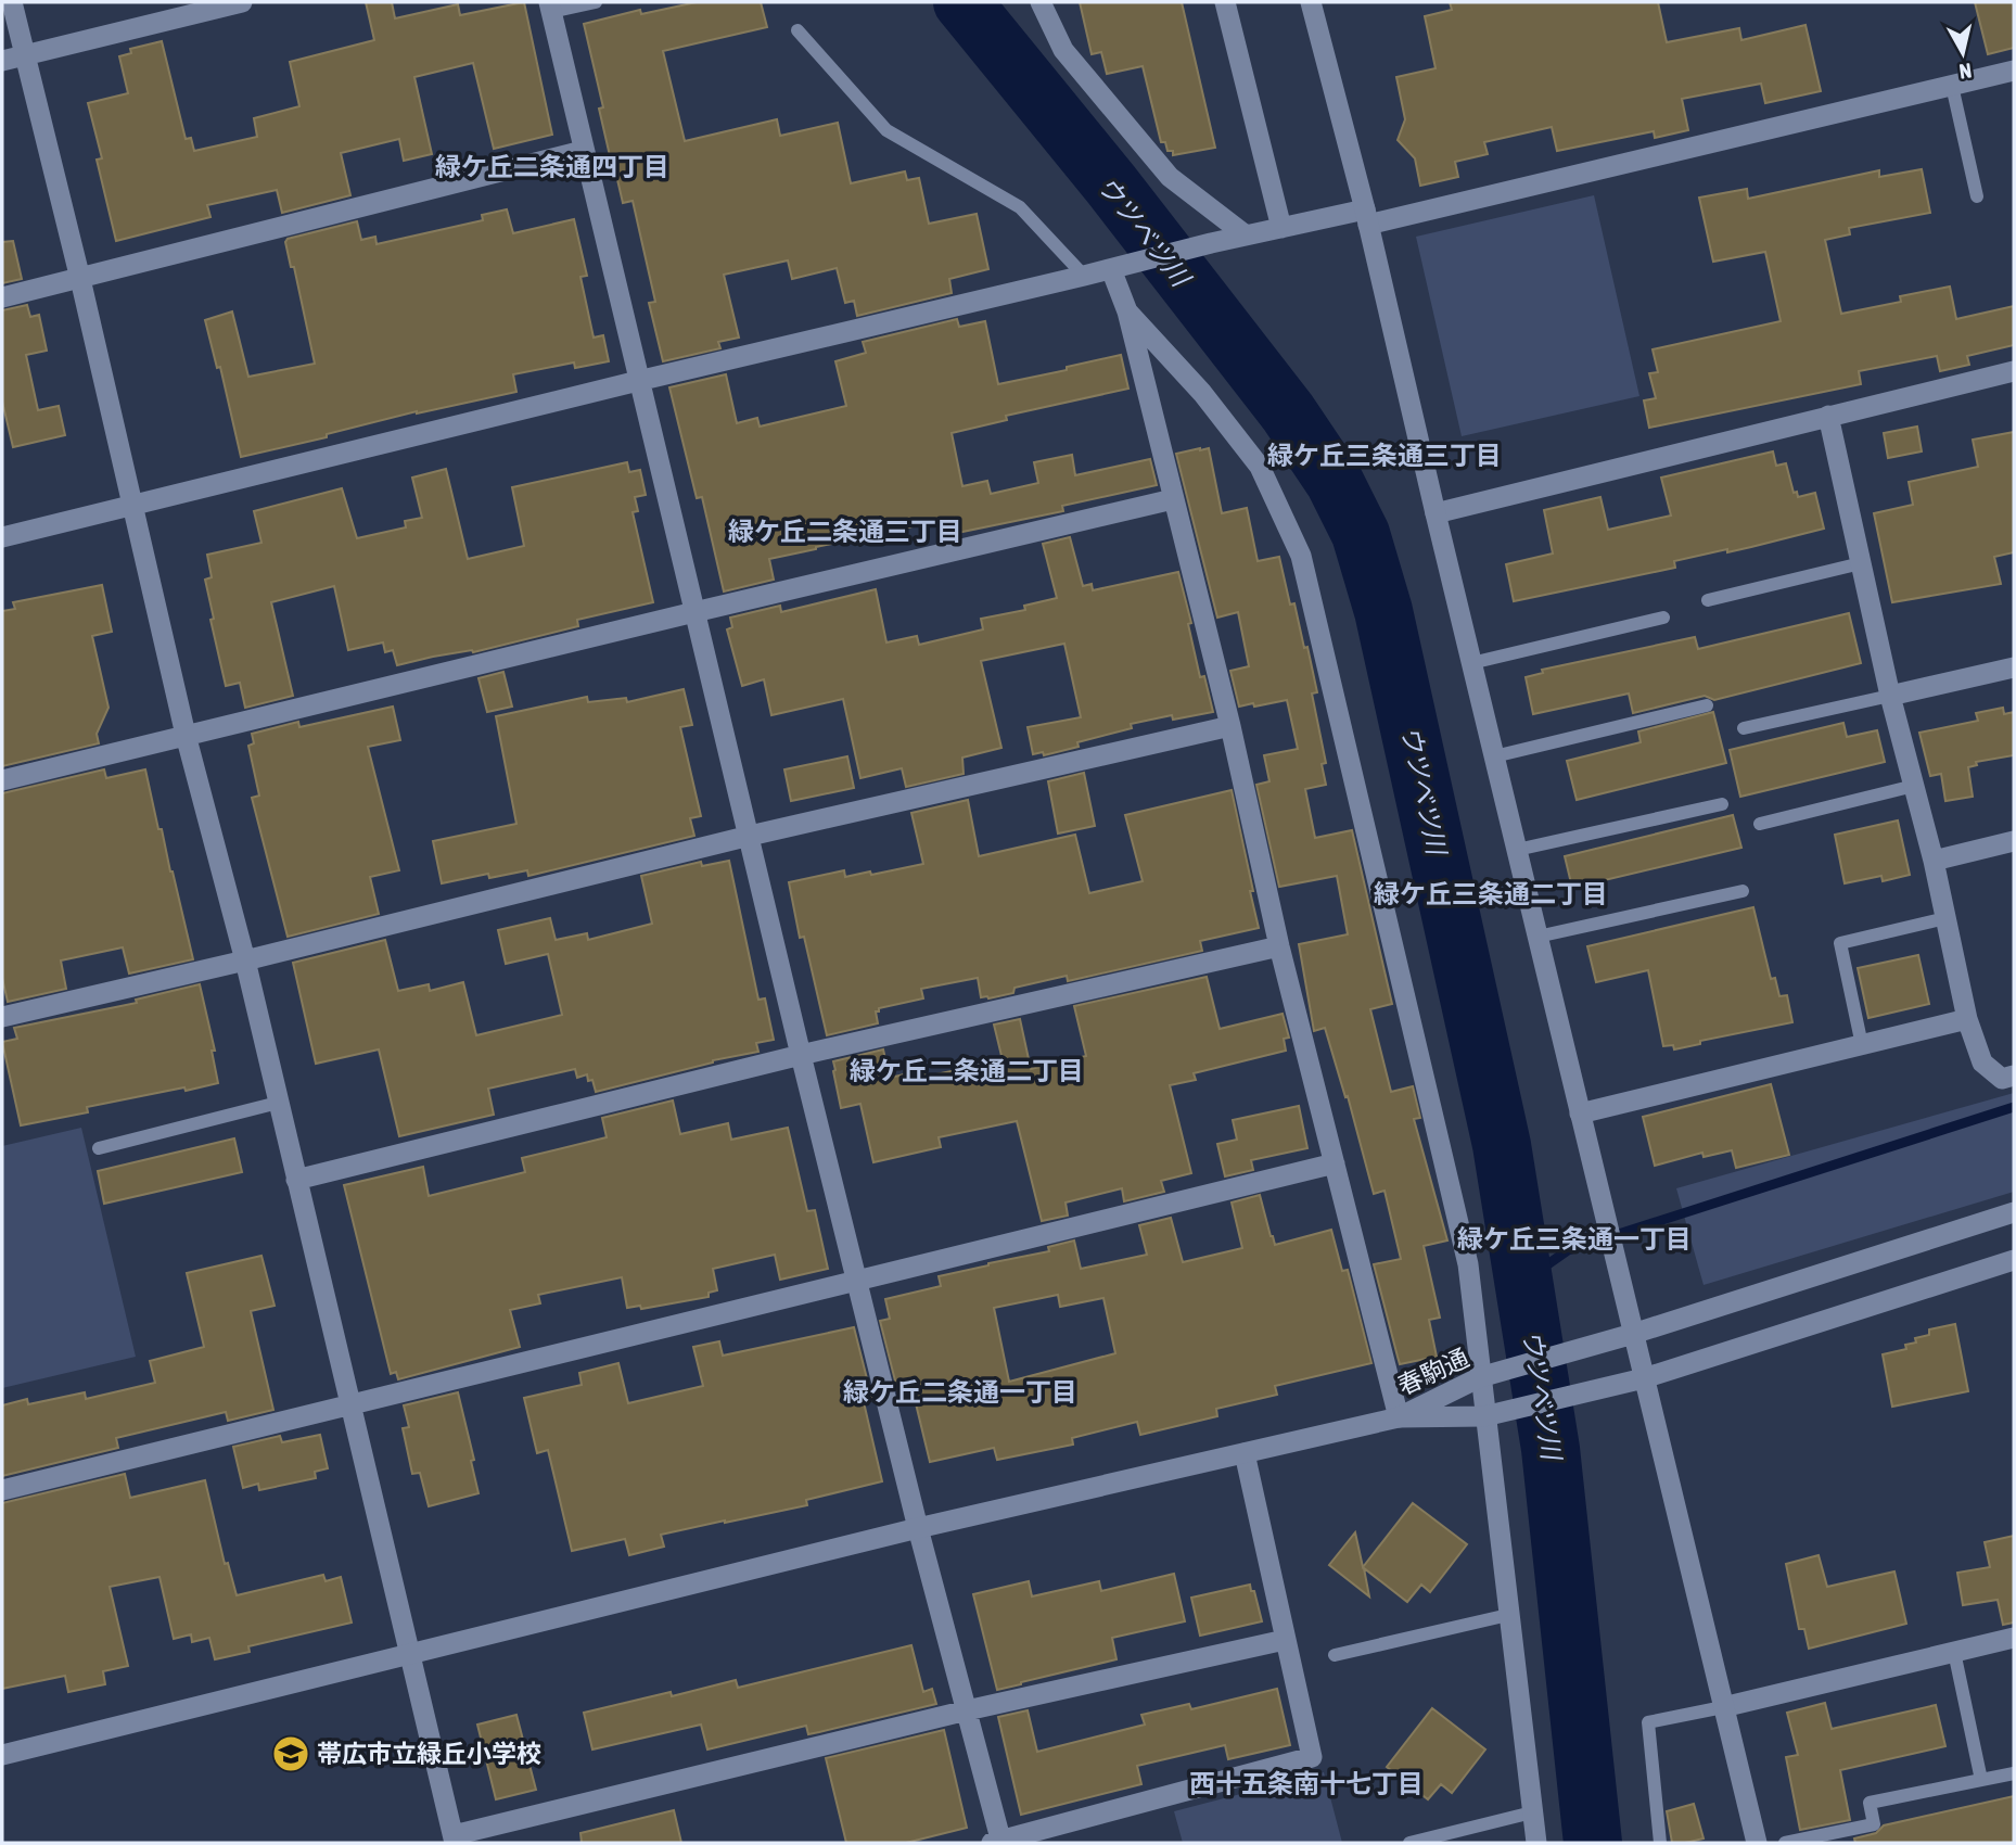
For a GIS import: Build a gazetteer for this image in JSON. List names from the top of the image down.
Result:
{
  "streets": {
    "street": ["春駒通"]
  },
  "districts": [
    "緑ケ丘二条通四丁目",
    "緑ケ丘三条通三丁目",
    "緑ケ丘二条通三丁目",
    "緑ケ丘三条通二丁目",
    "緑ケ丘二条通二丁目",
    "緑ケ丘三条通一丁目",
    "緑ケ丘二条通一丁目",
    "西十五条南十七丁目"
  ],
  "water": ["ウツベツ川"],
  "places": {
    "school or university": ["帯広市立緑丘小学校"]
  },
  "north": "bottom"
}
